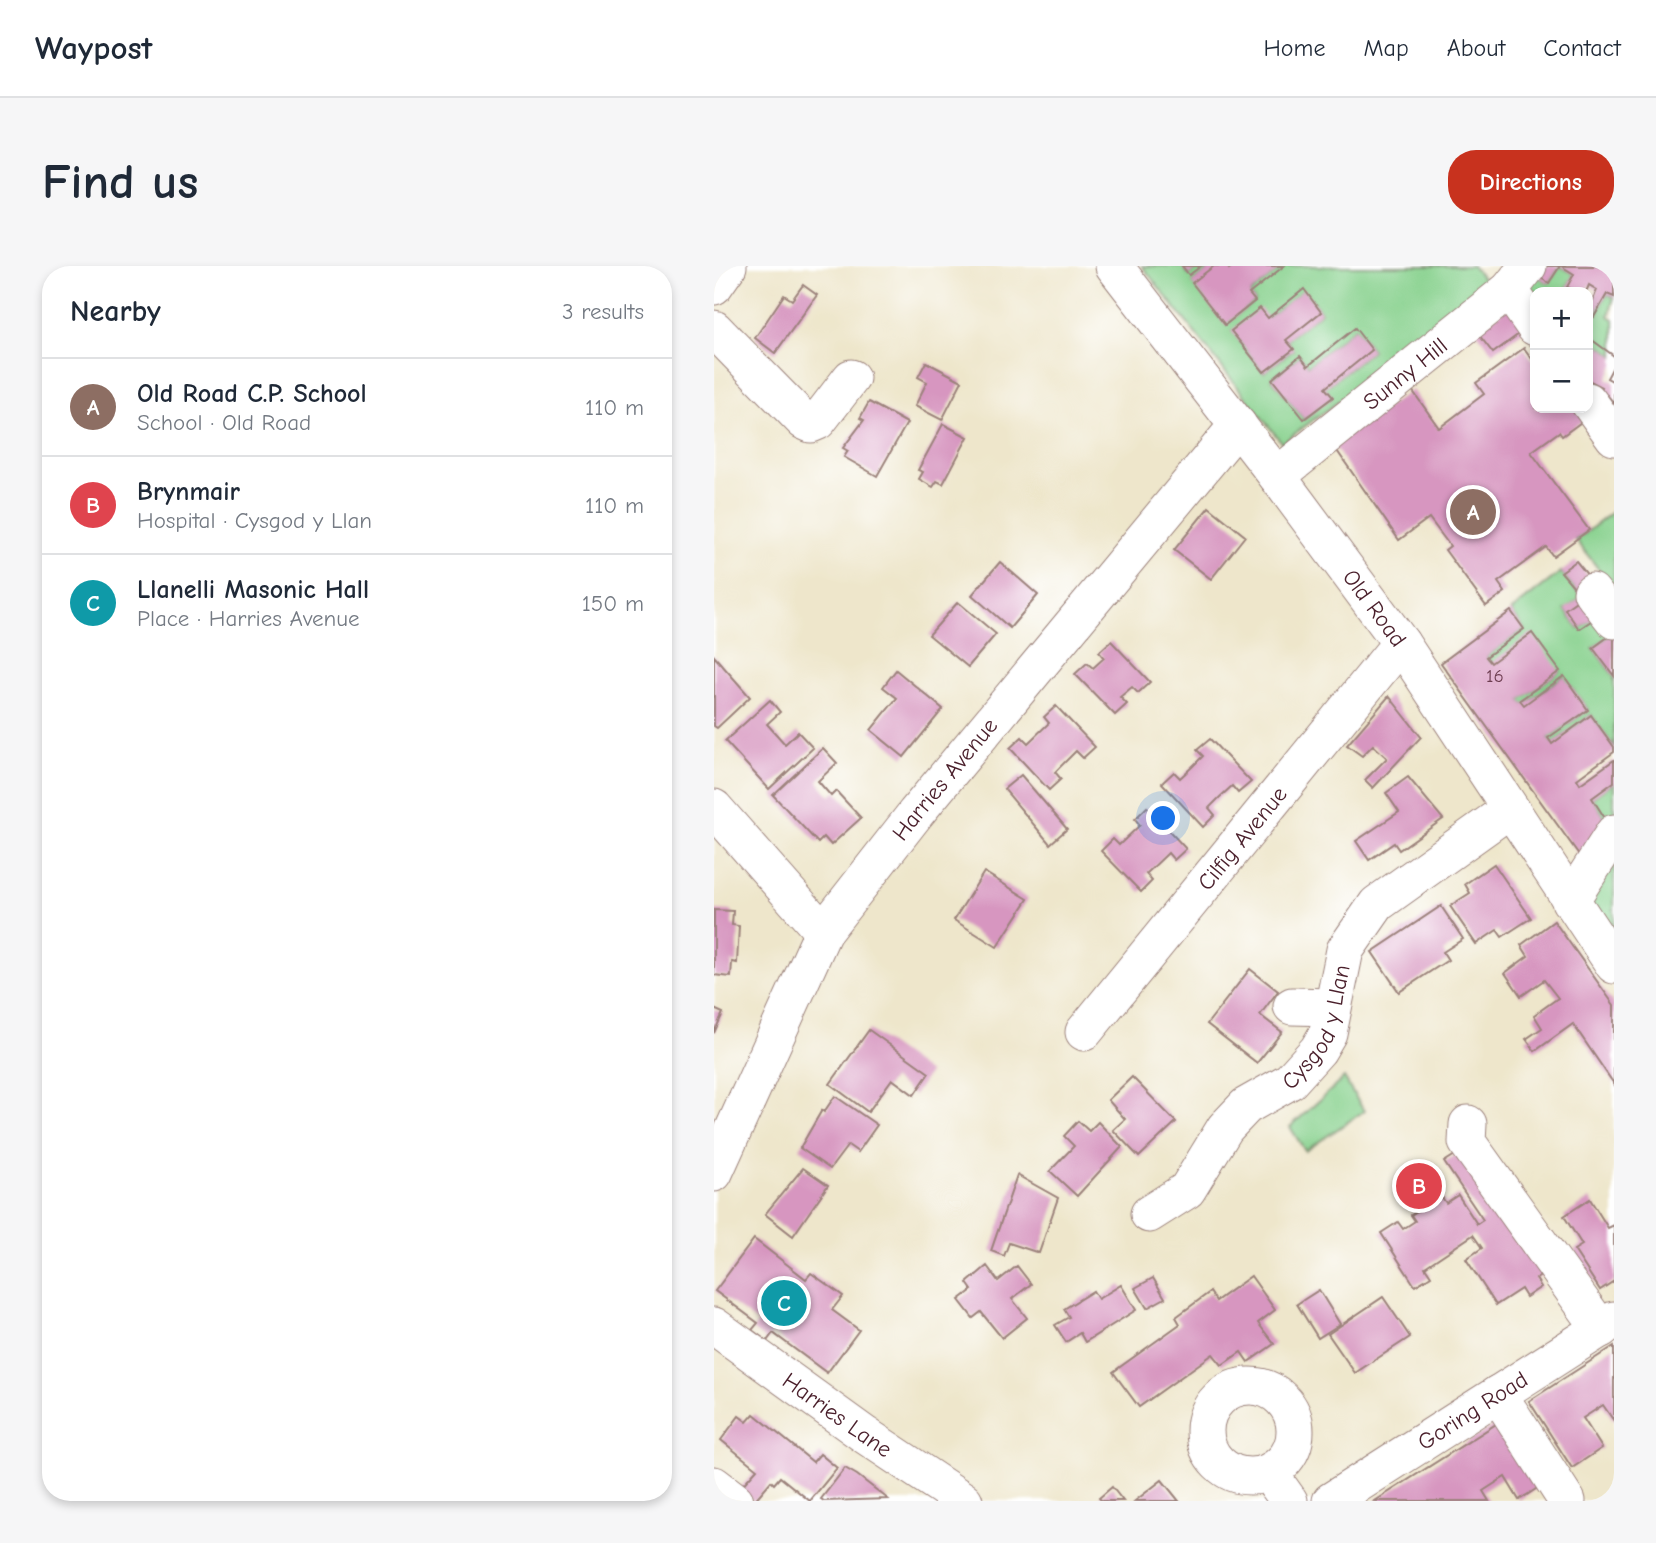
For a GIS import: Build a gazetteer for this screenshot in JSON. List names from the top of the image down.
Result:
{
  "streets": {
    "street": [
      "Sunny Hill",
      "Old Road",
      "Harries Avenue",
      "Cilfig Avenue",
      "Cysgod y Llan",
      "Goring Road",
      "Harries Lane"
    ]
  },
  "crossings": [
    ["Sunny Hill", "Old Road"],
    ["Old Road", "Harries Avenue"],
    ["Old Road", "Cilfig Avenue"],
    ["Old Road", "Cysgod y Llan"]
  ],
  "house_numbers": ["16"],
  "page": {
    "header": "Waypost",
    "nav": [
      "Home",
      "Map",
      "About",
      "Contact"
    ],
    "buttons": "Directions",
    "title": "Find us",
    "heading": ["Nearby", "3 results"],
    "map_buttons": ["+", "−"],
    "list": [
      {
        "mark": "A",
        "name": "Old Road C.P. School",
        "note": "School · Old Road",
        "value": "110 m"
      },
      {
        "mark": "B",
        "name": "Brynmair",
        "note": "Hospital · Cysgod y Llan",
        "value": "110 m"
      },
      {
        "mark": "C",
        "name": "Llanelli Masonic Hall",
        "note": "Place · Harries Avenue",
        "value": "150 m"
      }
    ],
    "pins": ["A", "B", "C"]
  }
}
